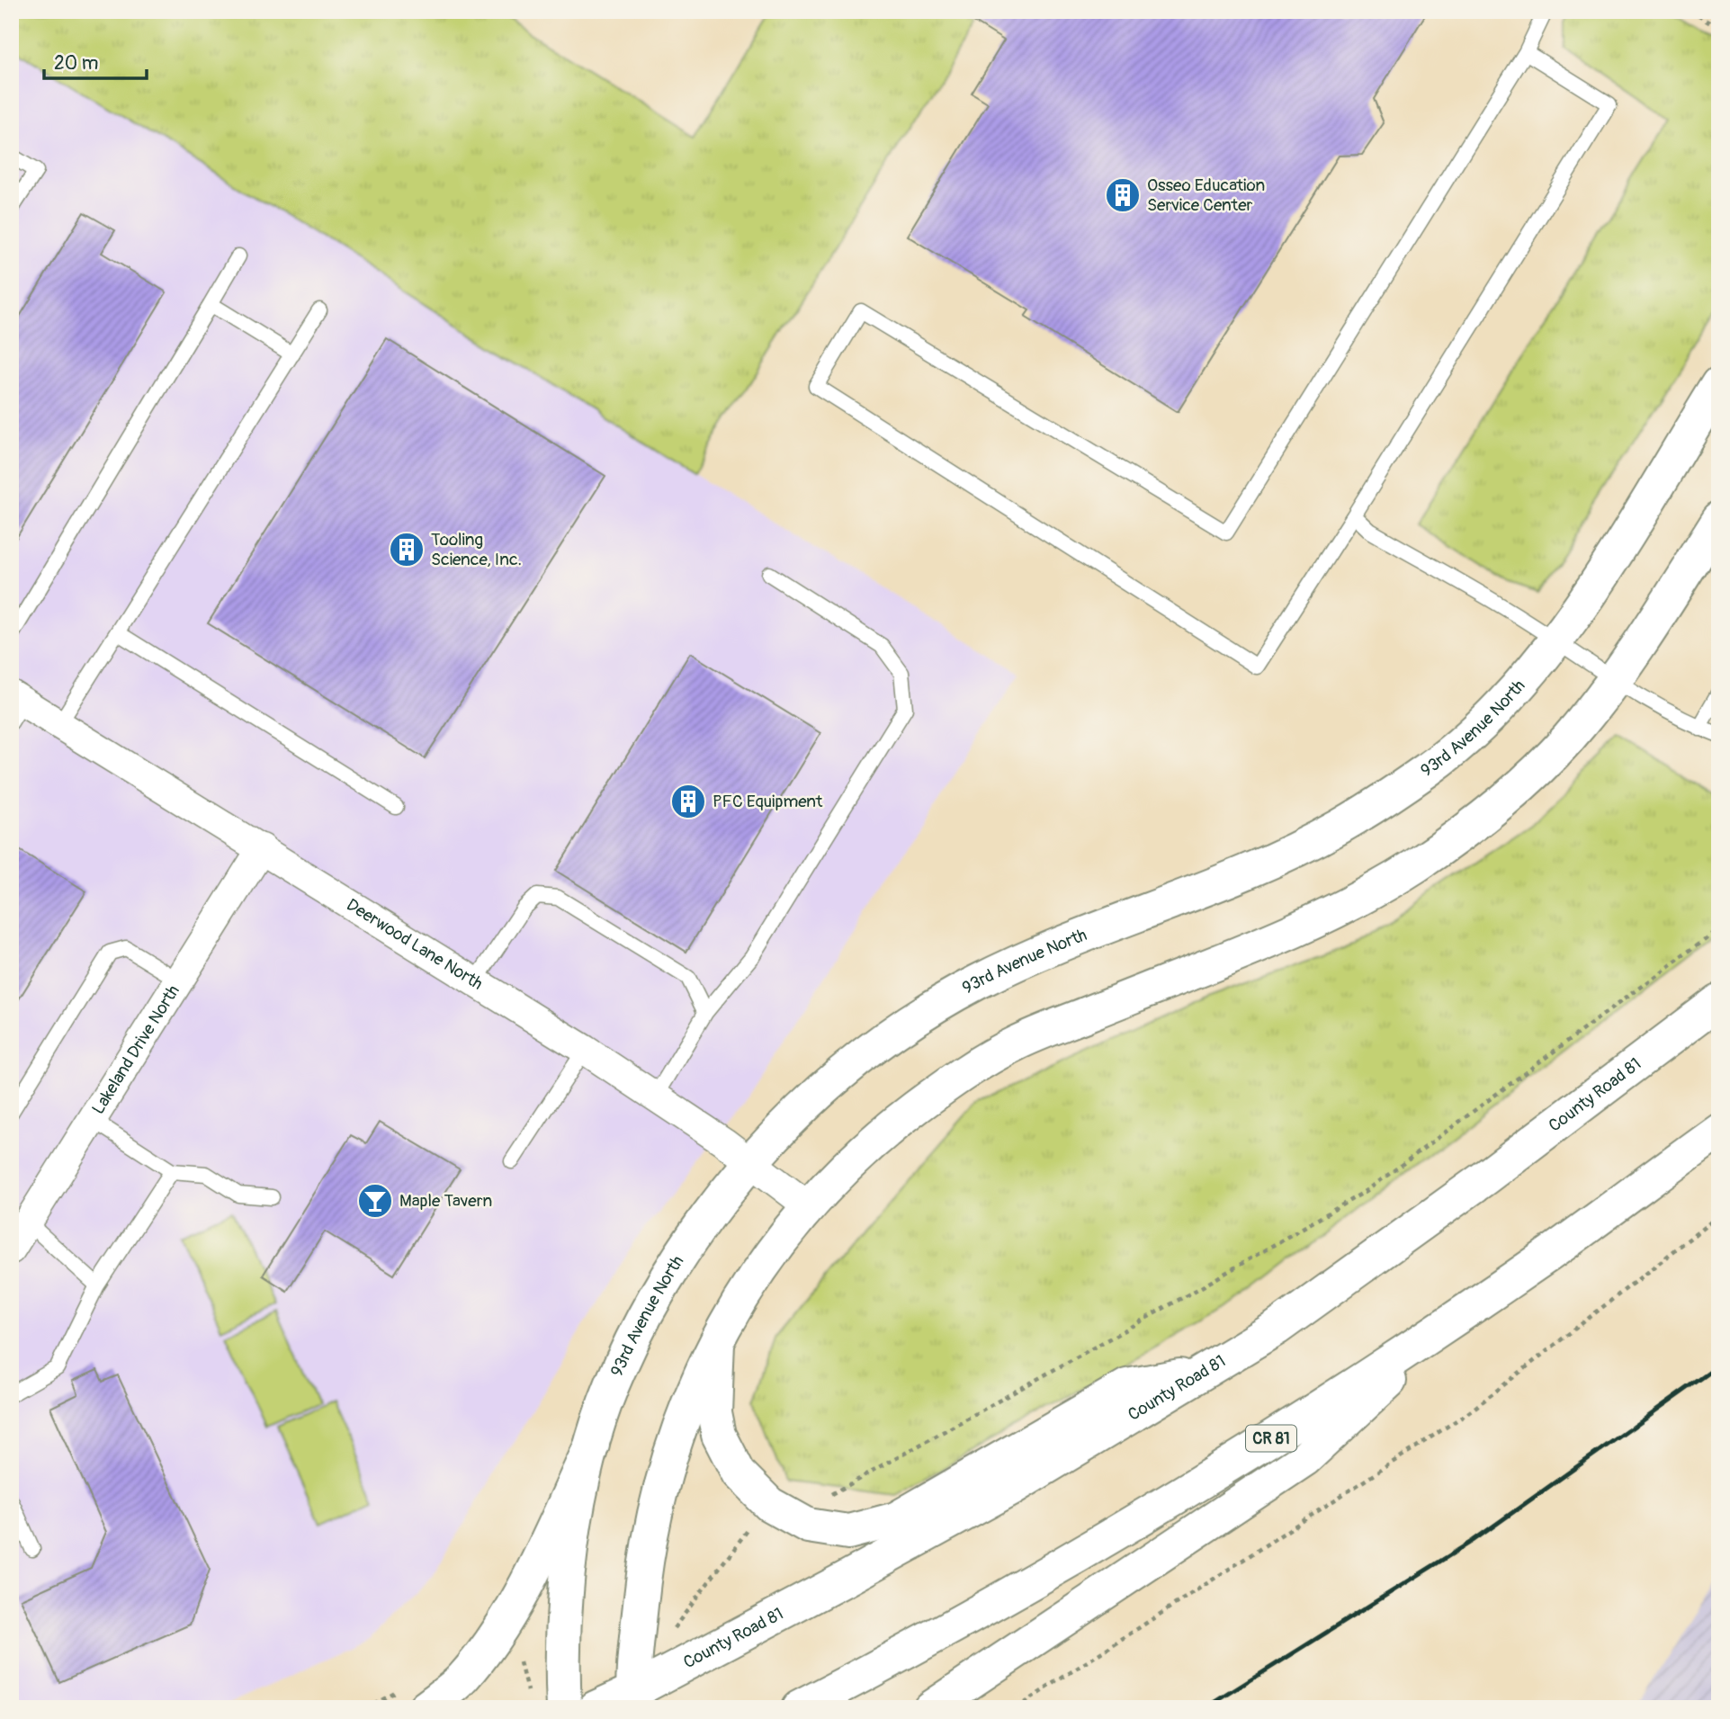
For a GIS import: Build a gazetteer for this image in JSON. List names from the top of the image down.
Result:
{
  "streets": {
    "main road": ["93rd Avenue North", "County Road 81", "CR 81"],
    "street": ["Deerwood Lane North", "Lakeland Drive North"]
  },
  "crossings": [
    ["93rd Avenue North", "Deerwood Lane North"],
    ["Deerwood Lane North", "Lakeland Drive North"]
  ],
  "places": {
    "building": ["Osseo Education Service Center", "Tooling Science, Inc.", "PFC Equipment"],
    "bar": ["Maple Tavern"]
  },
  "scale_bar": "20 m"
}
